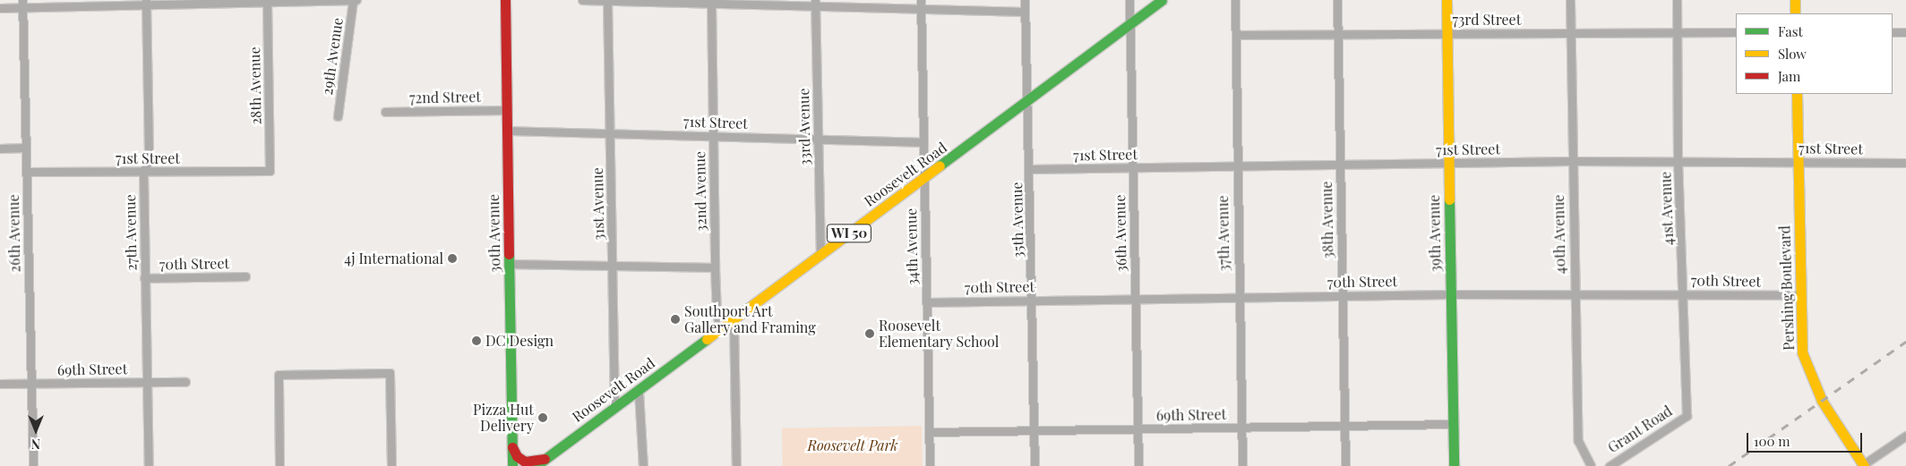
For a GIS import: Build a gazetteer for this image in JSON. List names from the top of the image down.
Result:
{
  "streets": {
    "main road": [
      "Roosevelt Road",
      "30th Avenue",
      "WI 50",
      "39th Avenue",
      "Pershing Boulevard"
    ],
    "street": [
      "73rd Street",
      "29th Avenue",
      "28th Avenue",
      "72nd Street",
      "71st Street",
      "33rd Avenue",
      "32nd Avenue",
      "31st Avenue",
      "41st Avenue",
      "35th Avenue",
      "38th Avenue",
      "27th Avenue",
      "26th Avenue",
      "36th Avenue",
      "37th Avenue",
      "40th Avenue",
      "34th Avenue",
      "70th Street",
      "69th Street",
      "Grant Road"
    ]
  },
  "crossings": [
    ["73rd Street", "41st Avenue"],
    ["73rd Street", "38th Avenue"],
    ["73rd Street", "37th Avenue"],
    ["73rd Street", "39th Avenue"],
    ["73rd Street", "40th Avenue"],
    ["28th Avenue", "71st Street"],
    ["72nd Street", "30th Avenue"],
    ["71st Street", "33rd Avenue"],
    ["71st Street", "32nd Avenue"],
    ["71st Street", "31st Avenue"],
    ["71st Street", "41st Avenue"],
    ["71st Street", "35th Avenue"],
    ["71st Street", "38th Avenue"],
    ["71st Street", "27th Avenue"],
    ["71st Street", "26th Avenue"],
    ["71st Street", "30th Avenue"],
    ["71st Street", "36th Avenue"],
    ["71st Street", "37th Avenue"],
    ["71st Street", "39th Avenue"],
    ["71st Street", "40th Avenue"],
    ["71st Street", "34th Avenue"],
    ["71st Street", "Pershing Boulevard"],
    ["33rd Avenue", "Roosevelt Road"],
    ["Roosevelt Road", "32nd Avenue"],
    ["Roosevelt Road", "31st Avenue"],
    ["Roosevelt Road", "35th Avenue"],
    ["Roosevelt Road", "36th Avenue"],
    ["Roosevelt Road", "34th Avenue"],
    ["41st Avenue", "70th Street"],
    ["41st Avenue", "Grant Road"],
    ["35th Avenue", "70th Street"],
    ["35th Avenue", "69th Street"],
    ["38th Avenue", "70th Street"],
    ["38th Avenue", "69th Street"],
    ["27th Avenue", "70th Street"],
    ["27th Avenue", "69th Street"],
    ["26th Avenue", "69th Street"],
    ["36th Avenue", "70th Street"],
    ["36th Avenue", "69th Street"],
    ["37th Avenue", "70th Street"],
    ["37th Avenue", "69th Street"],
    ["39th Avenue", "70th Street"],
    ["39th Avenue", "69th Street"],
    ["40th Avenue", "70th Street"],
    ["34th Avenue", "70th Street"],
    ["34th Avenue", "69th Street"],
    ["70th Street", "Pershing Boulevard"]
  ],
  "parks": ["Roosevelt Park"],
  "places": [
    "4j International",
    "Southport Art Gallery and Framing",
    "Roosevelt Elementary School",
    "DC Design",
    "Pizza Hut Delivery"
  ],
  "legend": ["Fast", "Slow", "Jam"],
  "scale_bar": "100 m",
  "north": "bottom"
}
